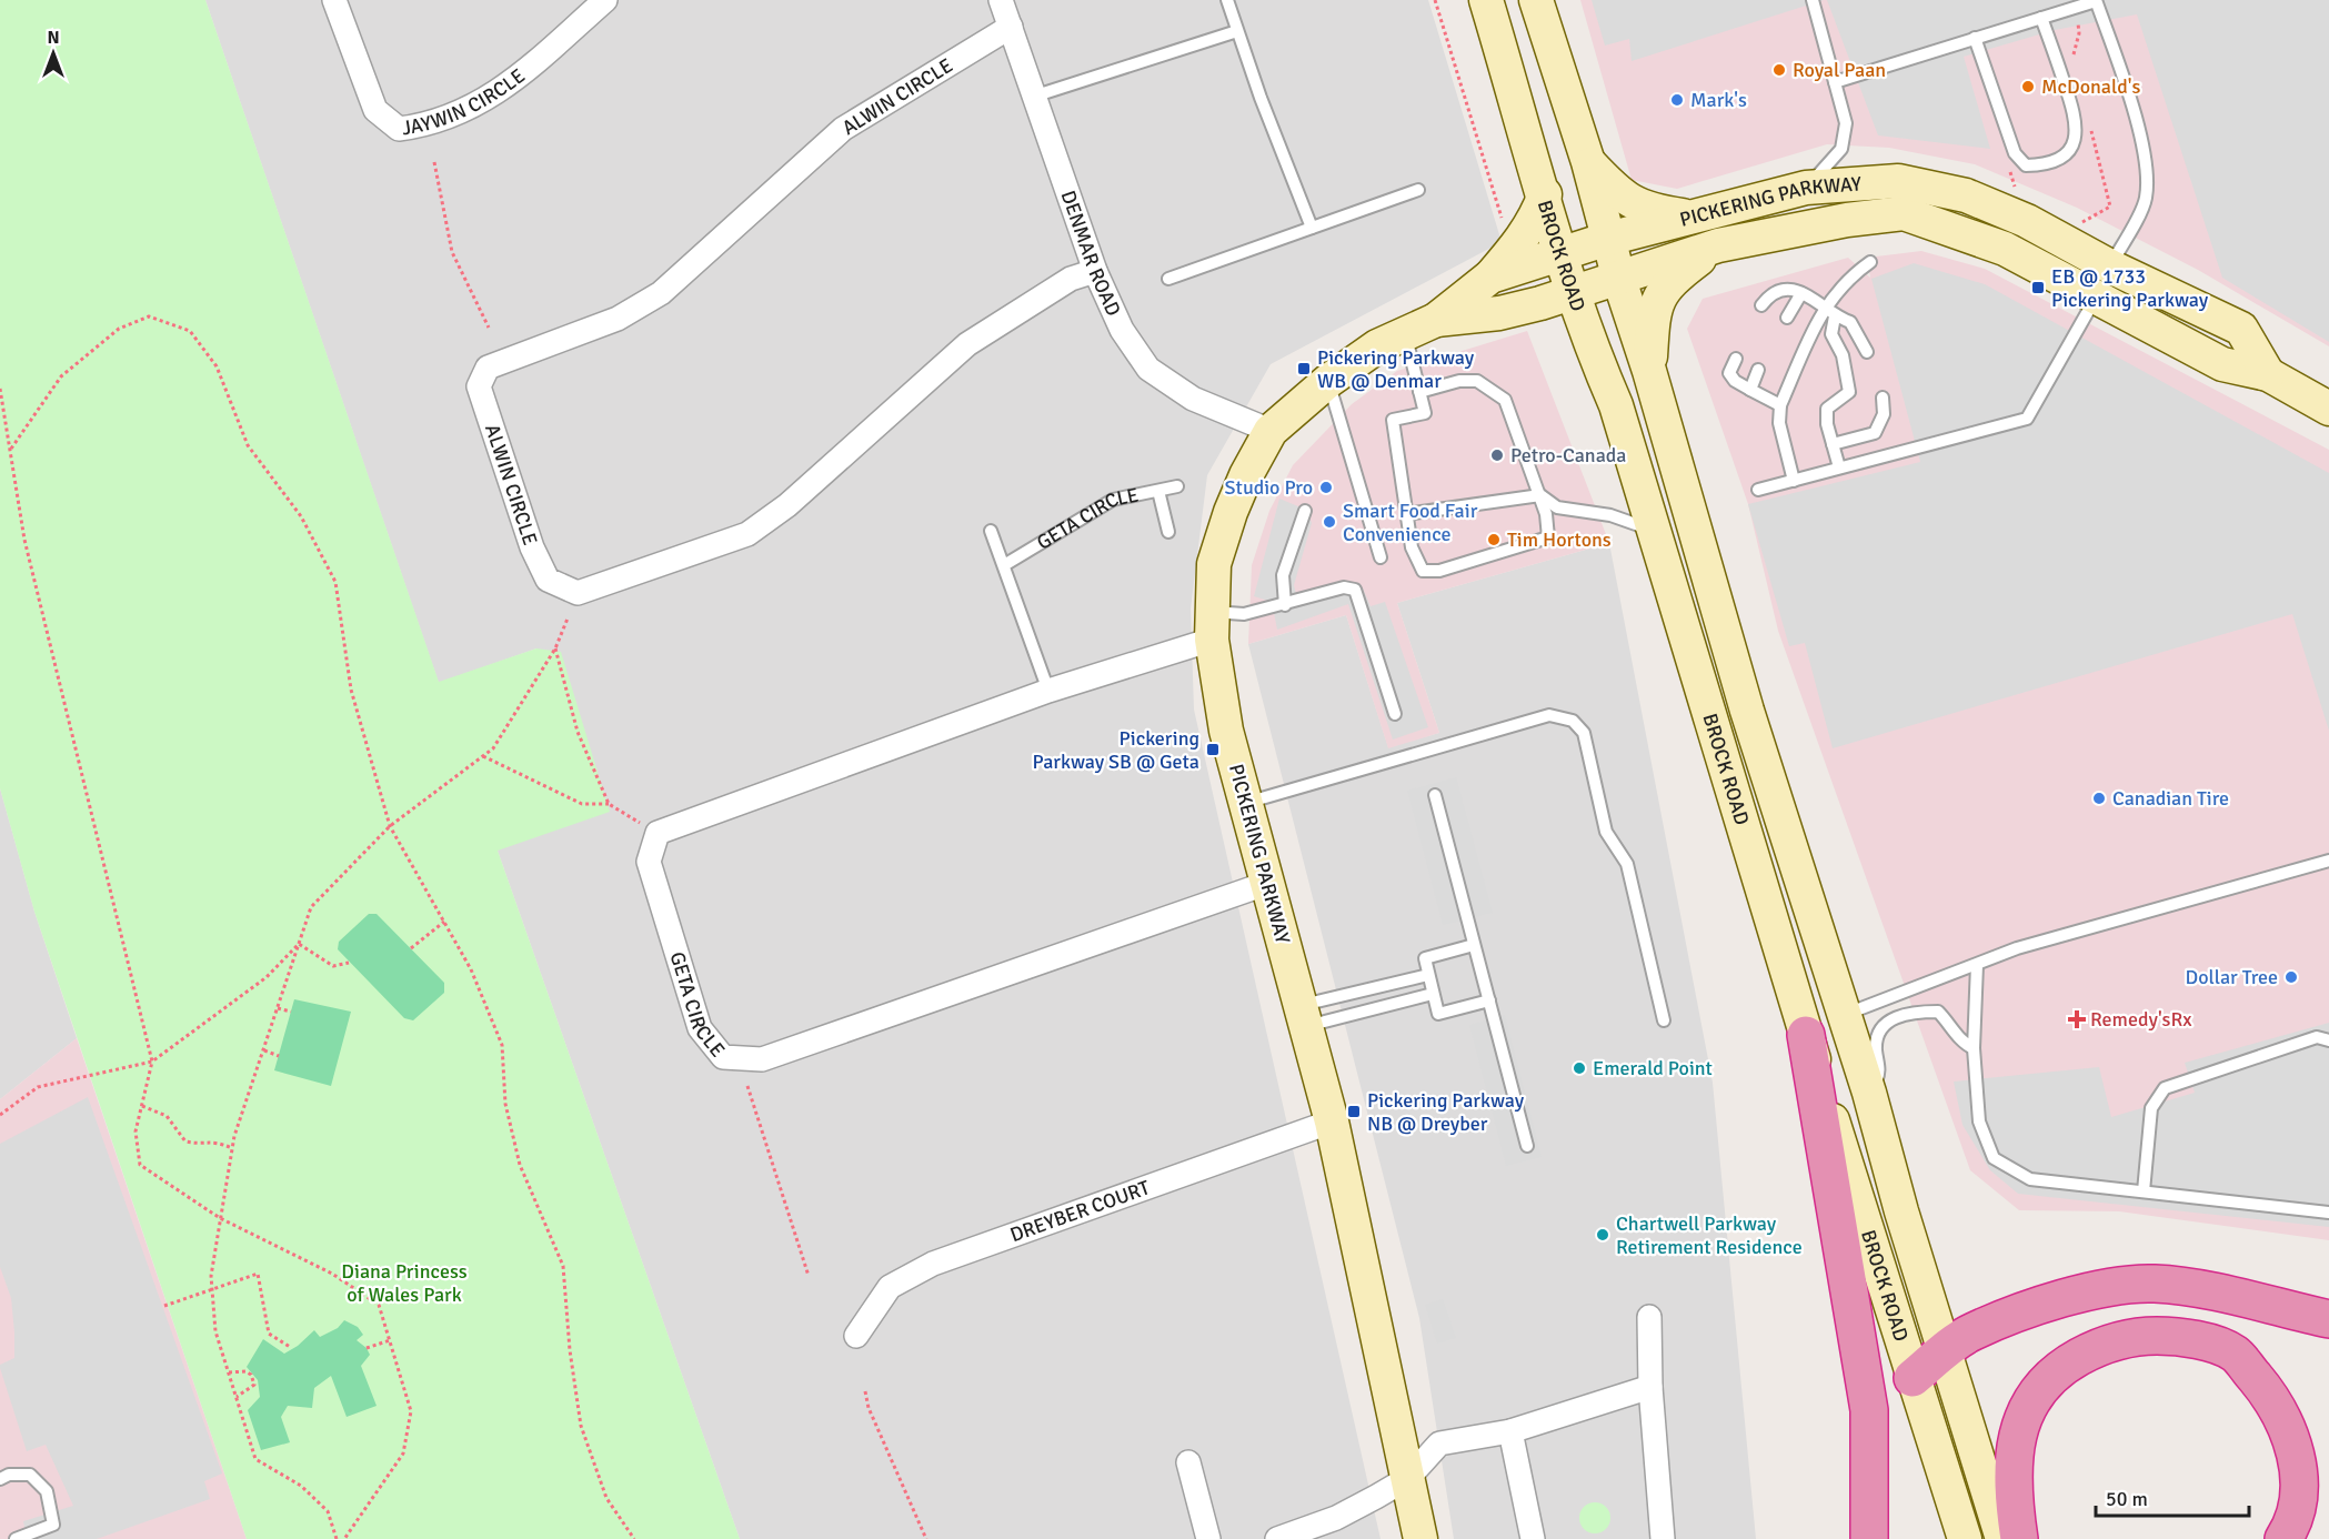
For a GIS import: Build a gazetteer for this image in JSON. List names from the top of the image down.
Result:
{
  "streets": {
    "main road": ["PICKERING PARKWAY", "BROCK ROAD"],
    "street": [
      "JAYWIN CIRCLE",
      "ALWIN CIRCLE",
      "DENMAR ROAD",
      "GETA CIRCLE",
      "DREYBER COURT"
    ]
  },
  "crossings": [
    ["ALWIN CIRCLE", "DENMAR ROAD"],
    ["PICKERING PARKWAY", "DENMAR ROAD"],
    ["PICKERING PARKWAY", "BROCK ROAD"],
    ["PICKERING PARKWAY", "GETA CIRCLE"],
    ["PICKERING PARKWAY", "DREYBER COURT"]
  ],
  "parks": ["Diana Princess of Wales Park"],
  "places": {
    "other": [
      "Royal Paan",
      "McDonald's",
      "Mark's",
      "Petro-Canada",
      "Studio Pro",
      "Smart Food Fair Convenience",
      "Tim Hortons",
      "Canadian Tire",
      "Dollar Tree",
      "Emerald Point",
      "Chartwell Parkway Retirement Residence"
    ],
    "transit": [
      "EB @ 1733 Pickering Parkway",
      "Pickering Parkway WB @ Denmar",
      "Pickering Parkway SB @ Geta",
      "Pickering Parkway NB @ Dreyber"
    ],
    "health": ["Remedy'sRx"]
  },
  "scale_bar": "50 m",
  "north": "top"
}
